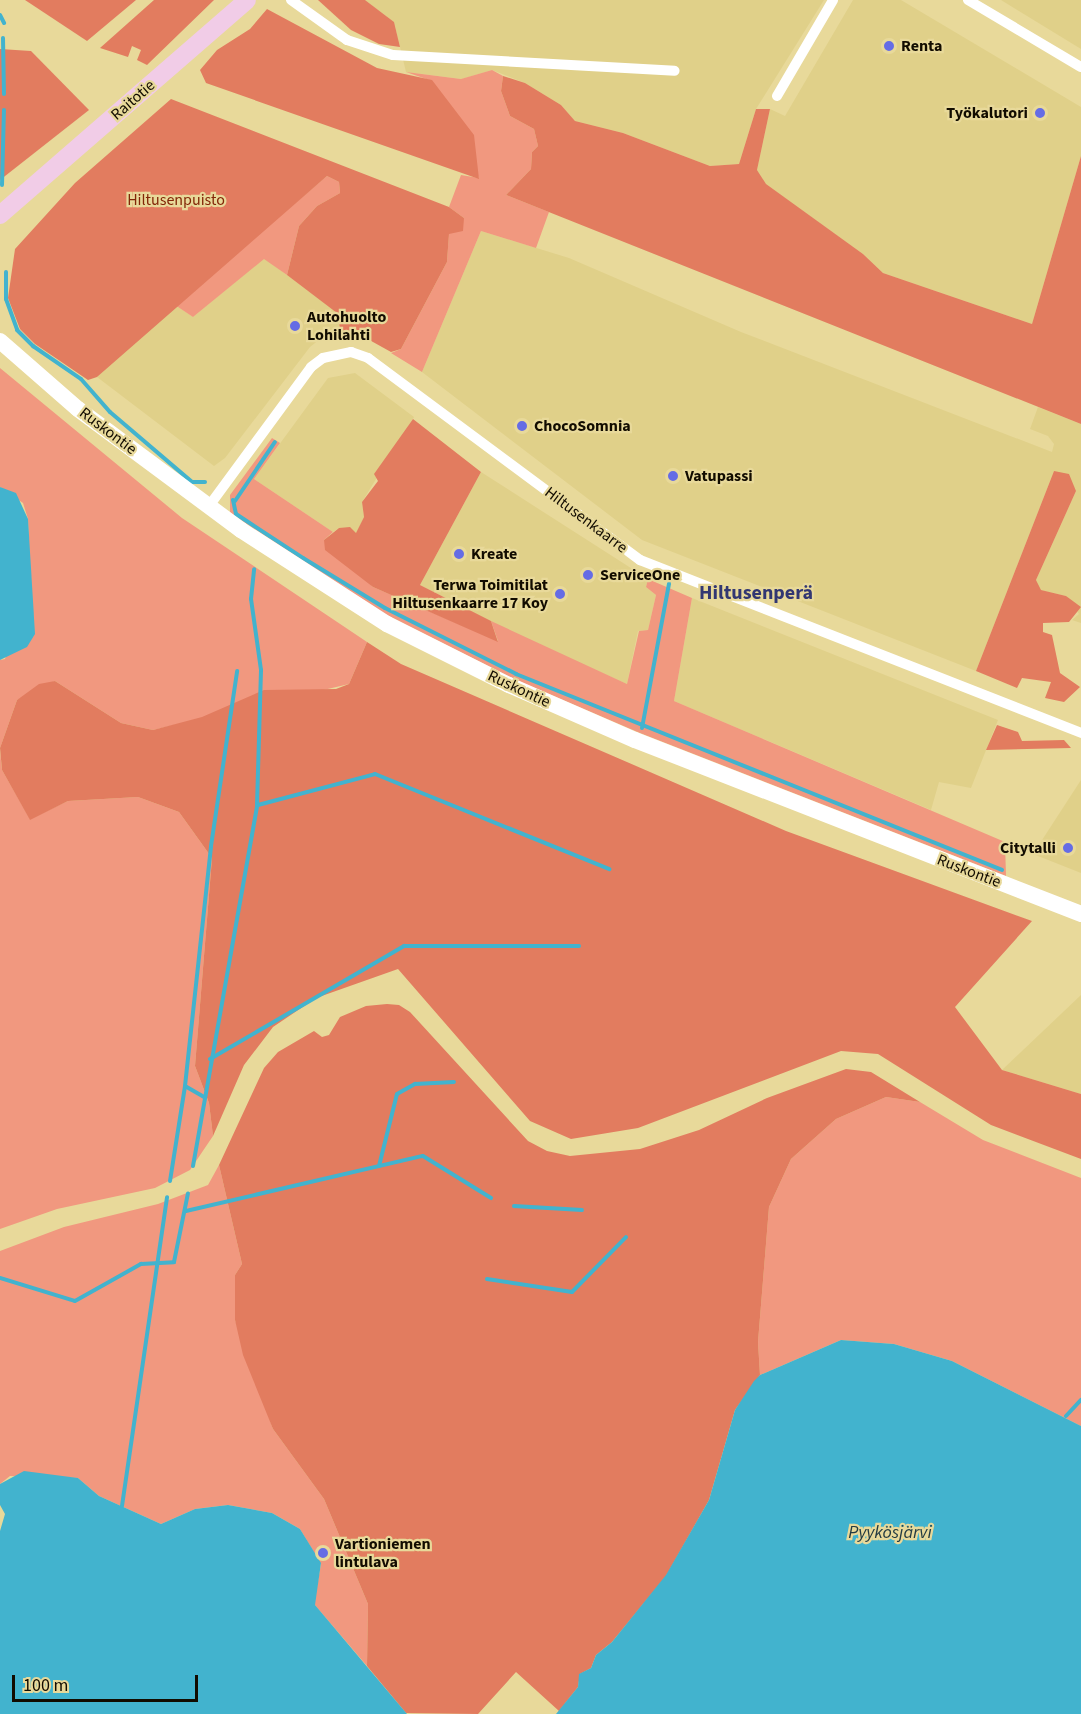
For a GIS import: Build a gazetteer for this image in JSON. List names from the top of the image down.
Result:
{
  "streets": {
    "main road": ["Raitotie", "Ruskontie"],
    "street": ["Hiltusenkaarre"]
  },
  "crossings": [
    ["Ruskontie", "Hiltusenkaarre"]
  ],
  "districts": ["Hiltusenperä"],
  "water": ["Pyykösjärvi"],
  "parks": ["Hiltusenpuisto"],
  "places": [
    "Renta",
    "Työkalutori",
    "Autohuolto Lohilahti",
    "ChocoSomnia",
    "Vatupassi",
    "Kreate",
    "ServiceOne",
    "Terwa Toimitilat Hiltusenkaarre 17 Koy",
    "Citytalli",
    "Vartioniemen lintulava"
  ],
  "scale_bar": "100 m"
}
